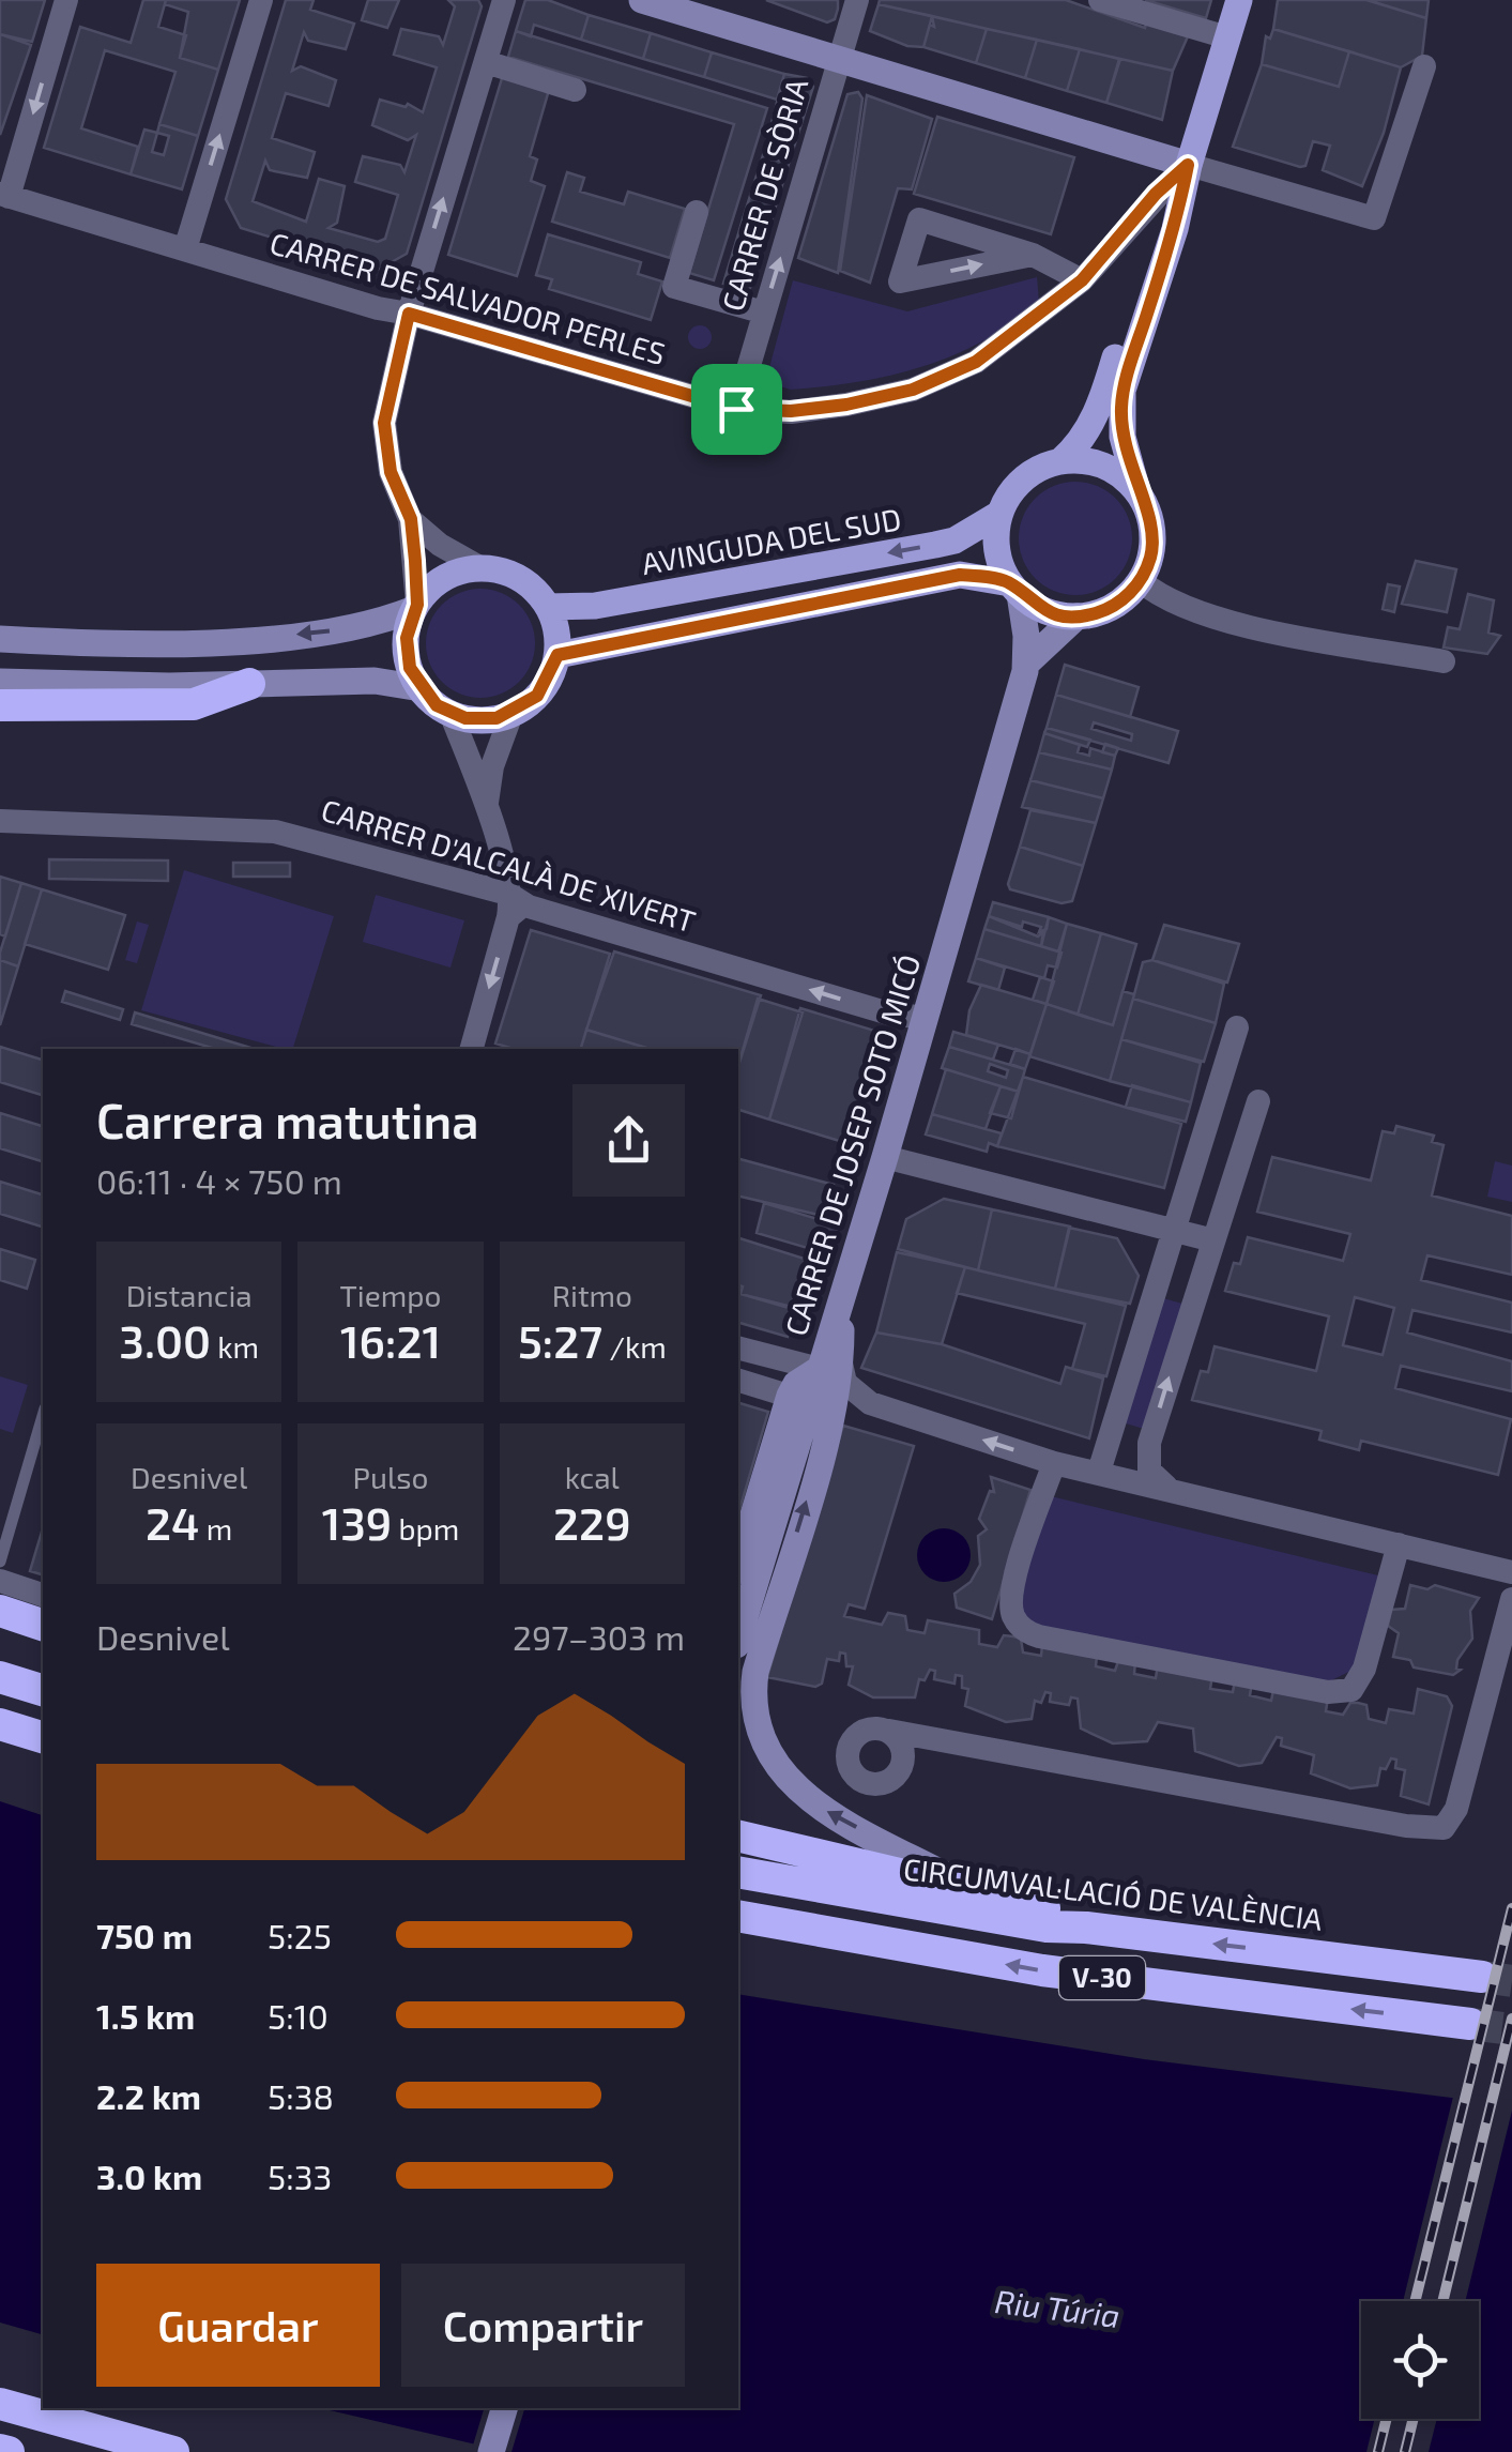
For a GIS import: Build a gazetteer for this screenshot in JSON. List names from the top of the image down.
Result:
{
  "streets": {
    "highway": ["CIRCUMVAL·LACIÓ DE VALÈNCIA", "V-30"],
    "main road": ["AVINGUDA DEL SUD"],
    "street": [
      "CARRER DE SÒRIA",
      "CARRER DE SALVADOR PERLES",
      "CARRER D'ALCALÀ DE XIVERT",
      "CARRER DE JOSEP SOTO MICÓ"
    ]
  },
  "crossings": [
    ["CARRER DE SÒRIA", "CARRER DE SALVADOR PERLES"],
    ["AVINGUDA DEL SUD", "CARRER DE JOSEP SOTO MICÓ"],
    ["CARRER D'ALCALÀ DE XIVERT", "CARRER DE JOSEP SOTO MICÓ"]
  ],
  "one_way": ["CARRER DE SÒRIA", "CARRER D'ALCALÀ DE XIVERT", "CARRER DE JOSEP SOTO MICÓ"],
  "water": ["Riu Túria"],
  "page": {
    "heading": ["Carrera matutina", "06:11 · 4 × 750 m"],
    "stats": [
      ["Distancia", "3.00 km"],
      ["Tiempo", "16:21"],
      ["Ritmo", "5:27 /km"],
      ["Desnivel", "24 m"],
      ["Pulso", "139 bpm"],
      ["kcal", "229"]
    ],
    "chart": ["Desnivel", "297–303 m"],
    "list": [
      {
        "name": "750 m",
        "note": "5:25"
      },
      {
        "name": "1.5 km",
        "note": "5:10"
      },
      {
        "name": "2.2 km",
        "note": "5:38"
      },
      {
        "name": "3.0 km",
        "note": "5:33"
      }
    ],
    "buttons": ["Guardar", "Compartir"]
  }
}
